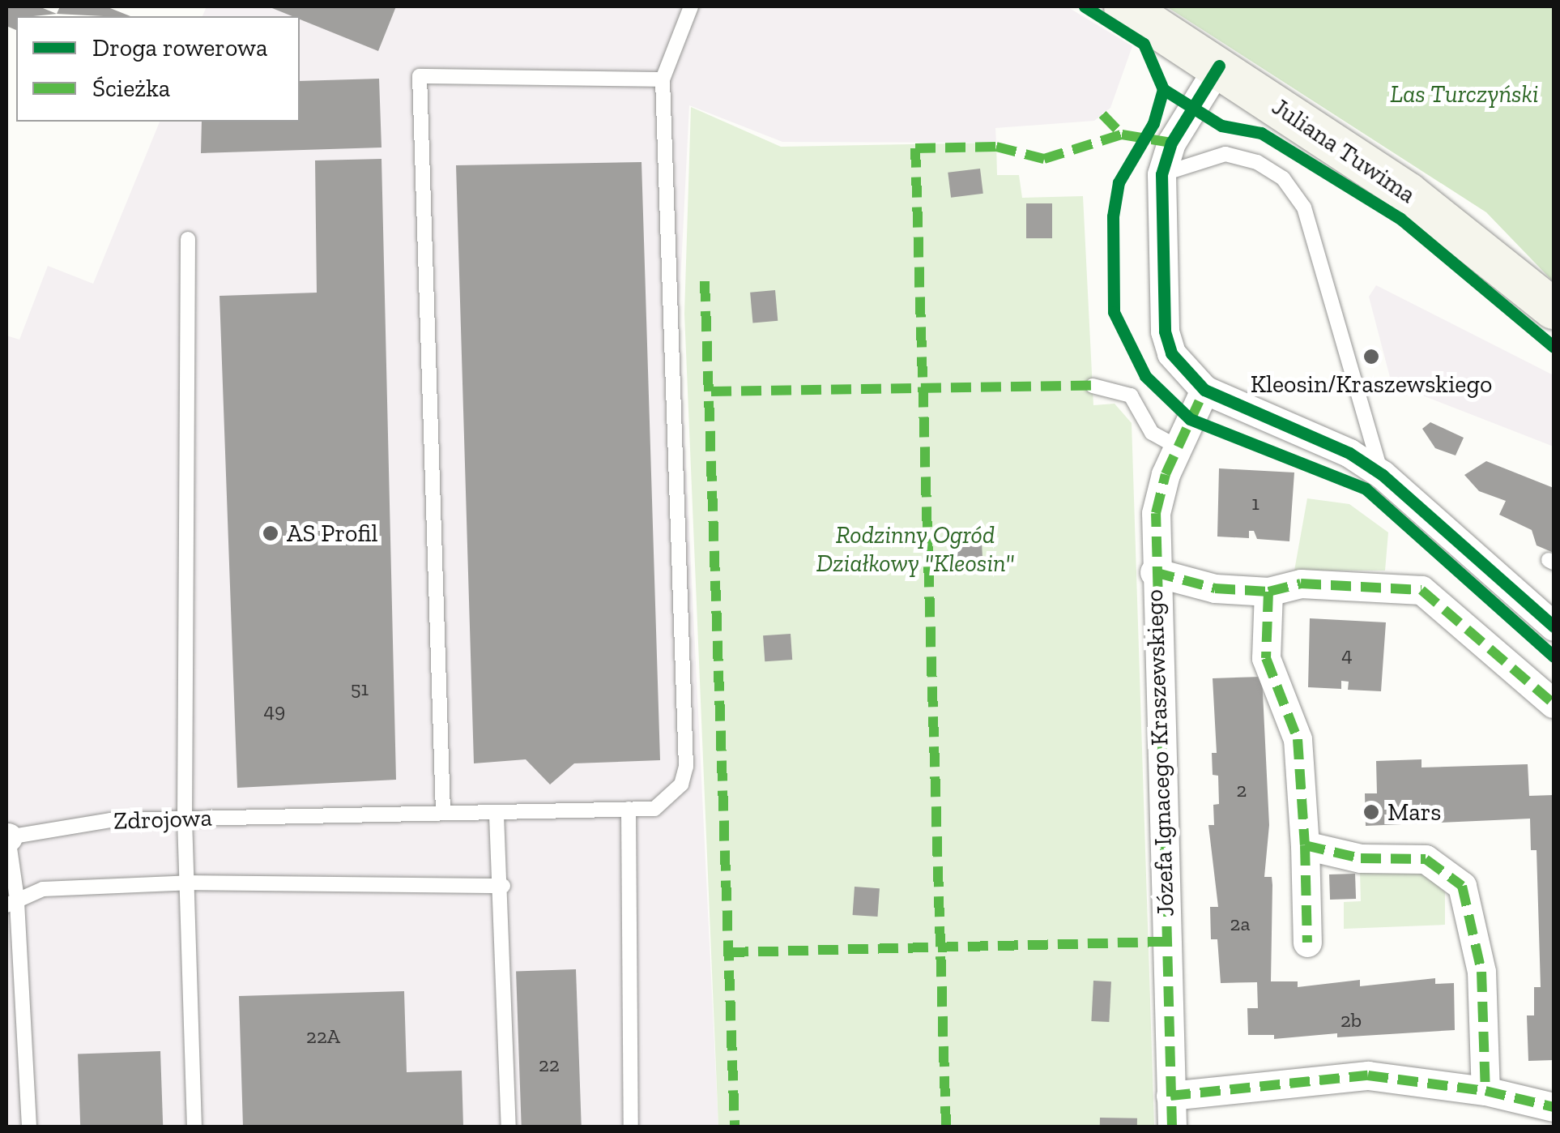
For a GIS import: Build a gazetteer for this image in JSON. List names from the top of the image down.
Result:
{
  "streets": {
    "street": ["Juliana Tuwima", "Józefa Ignacego Kraszewskiego"],
    "lane": ["Zdrojowa"]
  },
  "parks": ["Las Turczyński", "Rodzinny Ogród Działkowy \"Kleosin\""],
  "places": ["Kleosin/Kraszewskiego", "AS Profil", "Mars"],
  "house_numbers": [
    "1",
    "4",
    "51",
    "49",
    "2",
    "2a",
    "2b",
    "22A",
    "22"
  ],
  "legend": ["Droga rowerowa", "Ścieżka"]
}
